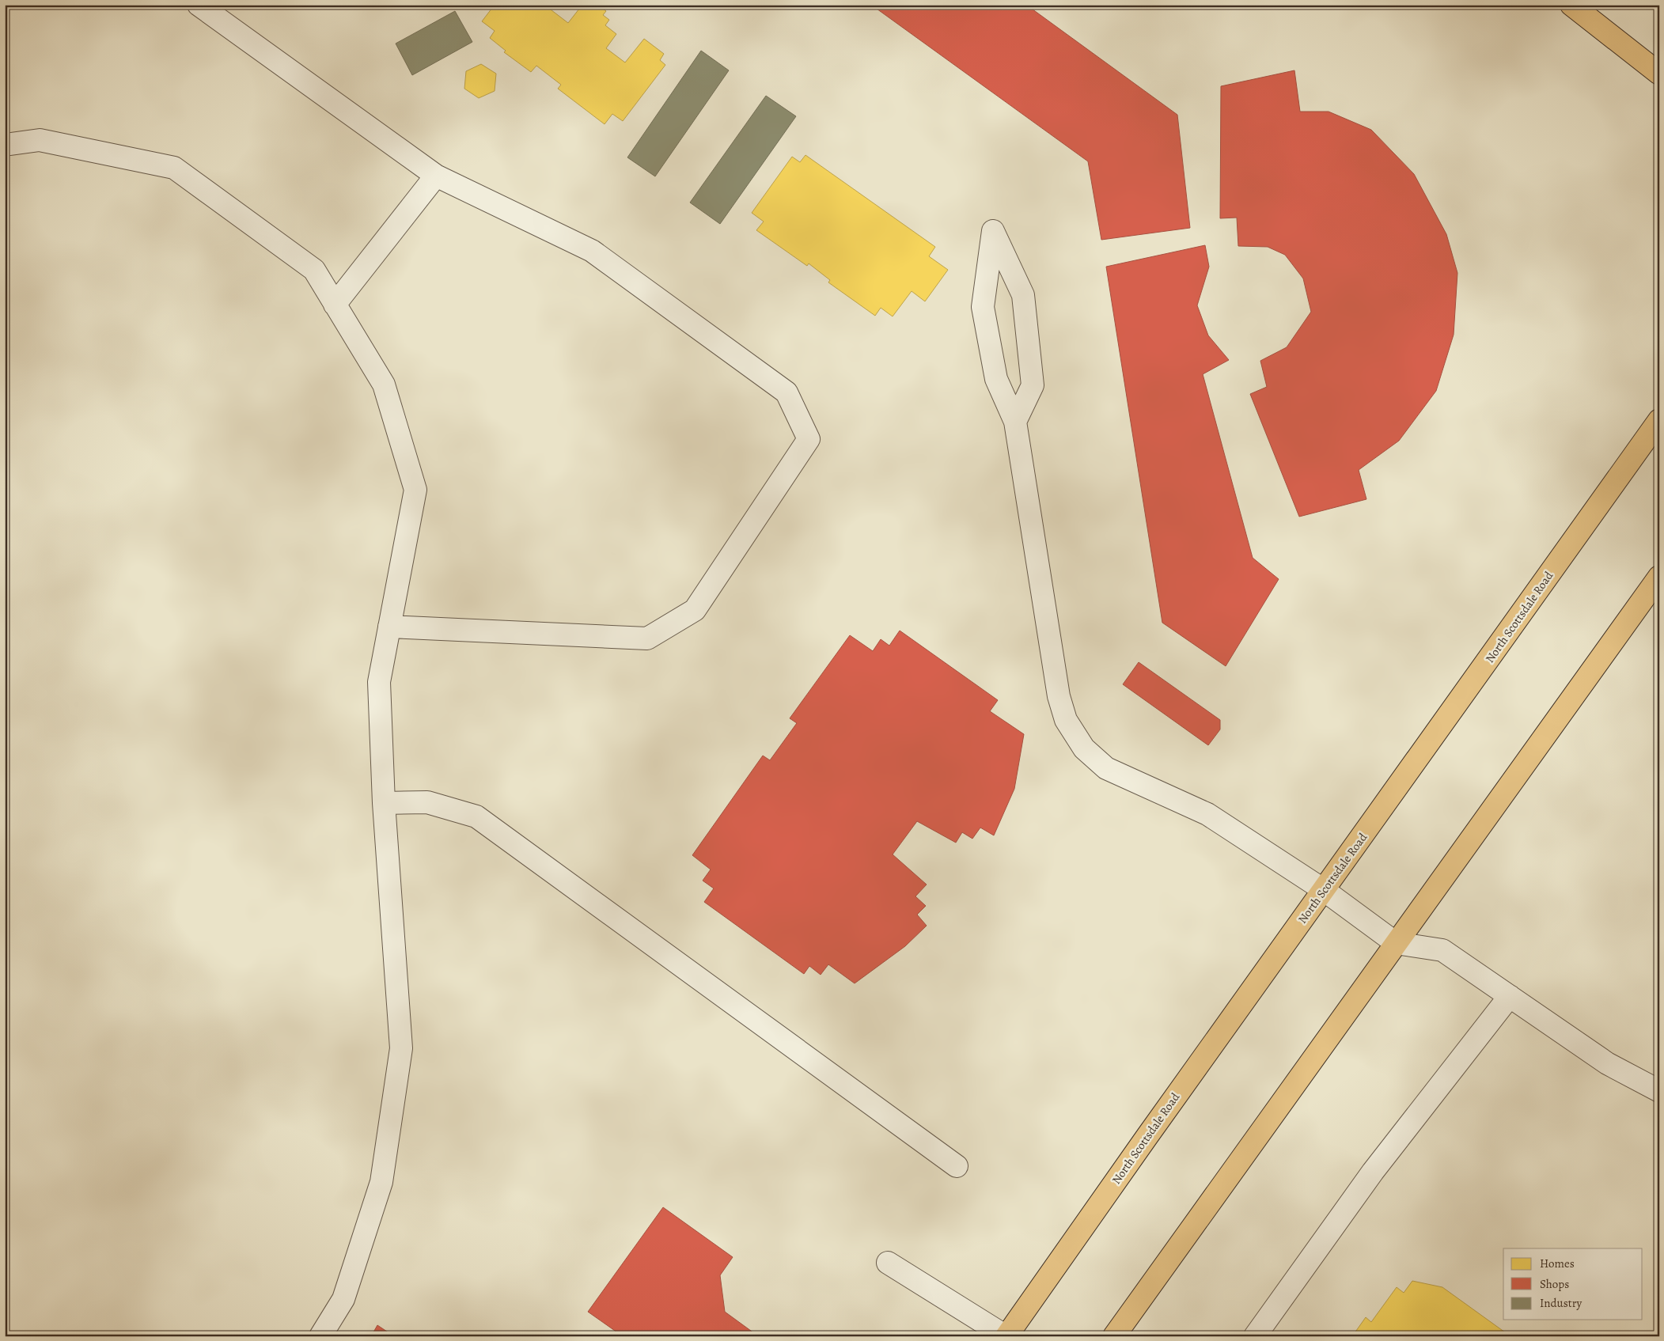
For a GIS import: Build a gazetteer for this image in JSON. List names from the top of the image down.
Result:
{
  "streets": {
    "main road": ["North Scottsdale Road"]
  },
  "legend": ["Homes", "Shops", "Industry"]
}
